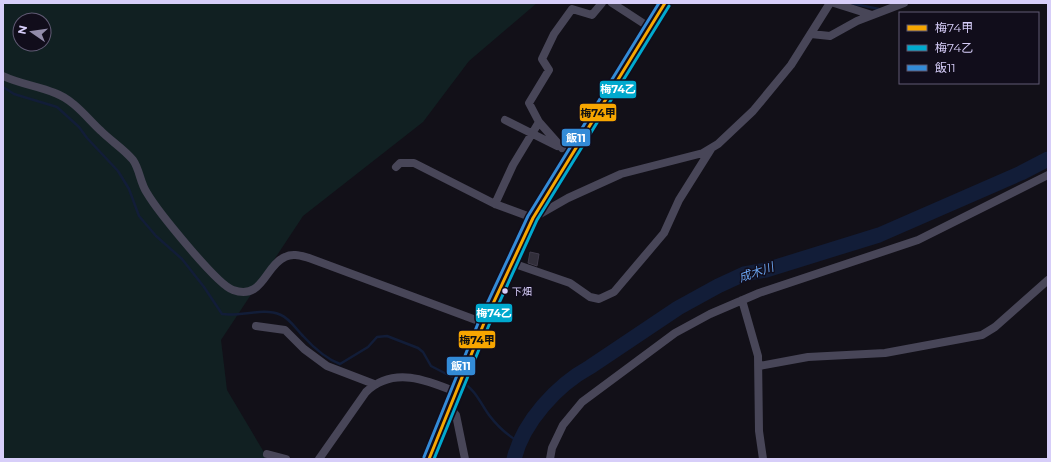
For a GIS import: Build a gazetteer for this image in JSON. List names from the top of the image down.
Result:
{
  "water": ["成木川"],
  "places": ["下畑"],
  "lines": ["transit line 梅74甲", "transit line 飯11", "transit line 梅74乙"],
  "legend": ["梅74甲", "梅74乙", "飯11"],
  "north": "left"
}
